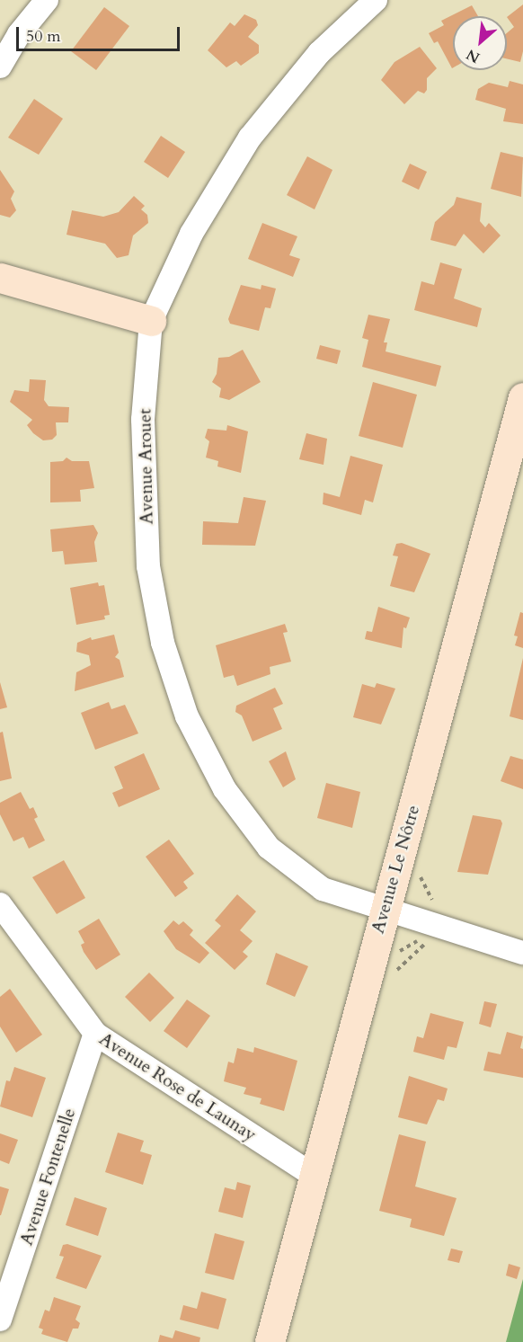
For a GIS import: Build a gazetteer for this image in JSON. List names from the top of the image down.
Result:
{
  "streets": {
    "main road": ["Avenue Le Nôtre"],
    "street": ["Avenue Arouet", "Avenue Rose de Launay", "Avenue Fontenelle"]
  },
  "crossings": [
    ["Avenue Arouet", "Avenue Le Nôtre"],
    ["Avenue Le Nôtre", "Avenue Rose de Launay"],
    ["Avenue Rose de Launay", "Avenue Fontenelle"]
  ],
  "scale_bar": "50 m",
  "north": "bottom left"
}
